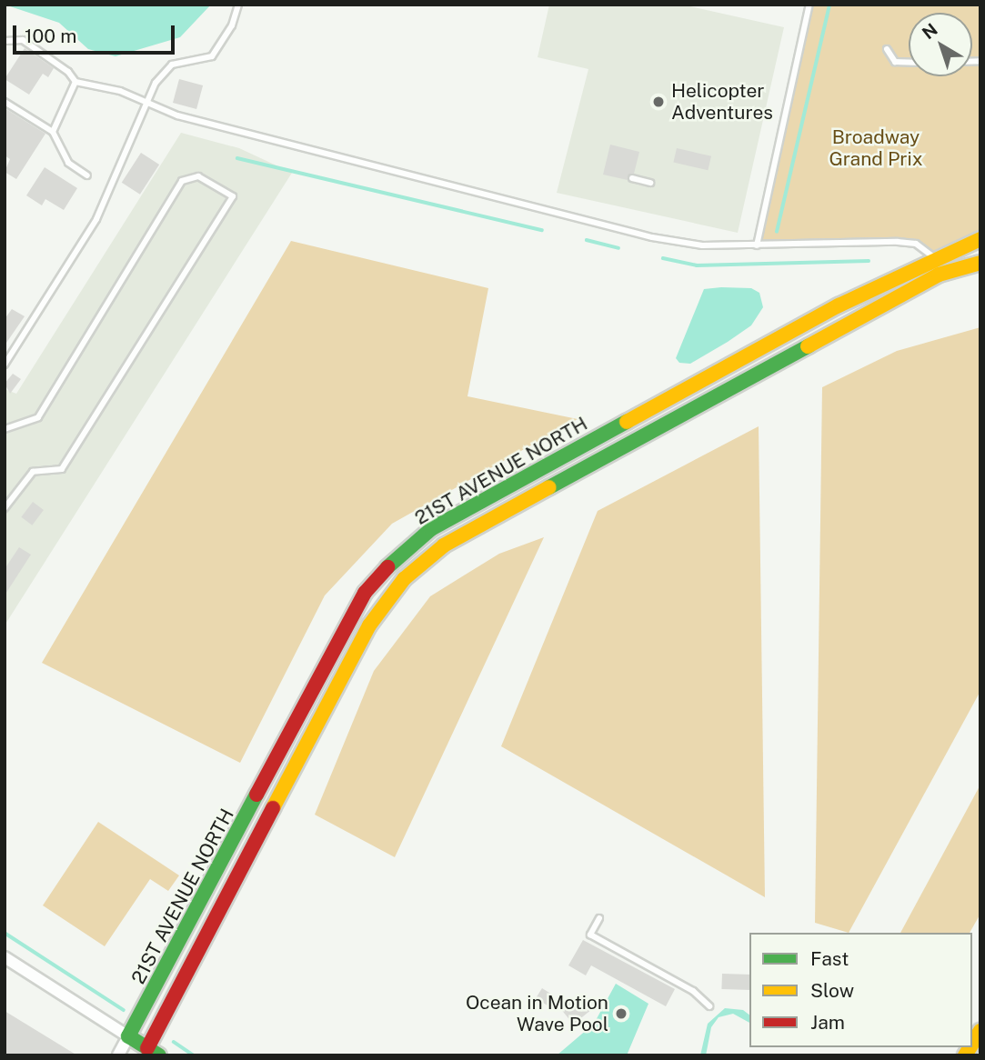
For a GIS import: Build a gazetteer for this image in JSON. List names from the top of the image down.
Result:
{
  "streets": {
    "main road": ["21ST AVENUE NORTH"]
  },
  "parks": ["Broadway Grand Prix"],
  "places": ["Helicopter Adventures", "Ocean in Motion Wave Pool"],
  "legend": ["Fast", "Slow", "Jam"],
  "scale_bar": "100 m",
  "north": "top left"
}
